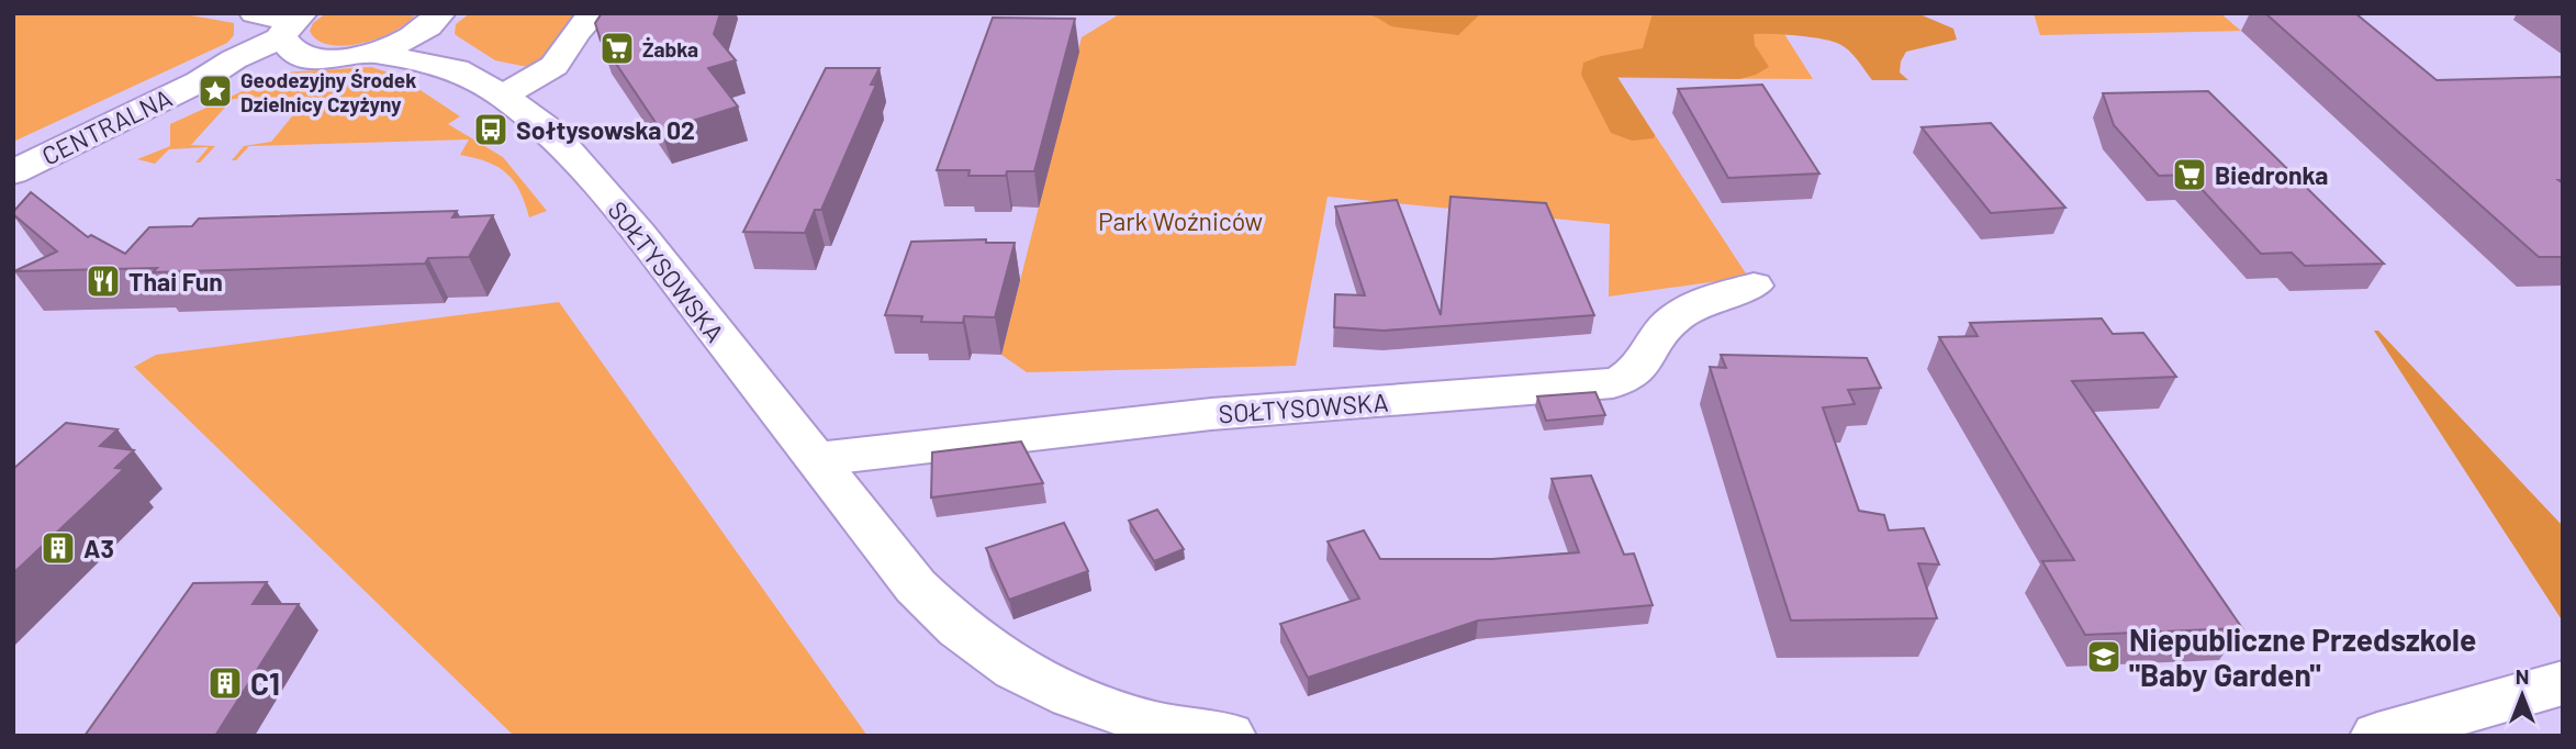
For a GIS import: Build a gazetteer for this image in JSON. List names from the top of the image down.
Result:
{
  "streets": {
    "street": ["CENTRALNA", "SOŁTYSOWSKA"]
  },
  "parks": ["Park Woźniców"],
  "places": {
    "supermarket": ["Żabka", "Biedronka"],
    "place": ["Geodezyjny Środek Dzielnicy Czyżyny"],
    "bus stop": ["Sołtysowska 02"],
    "restaurant": ["Thai Fun"],
    "building": ["A3", "C1"],
    "school or university": ["Niepubliczne Przedszkole \"Baby Garden\""]
  },
  "north": "top"
}
